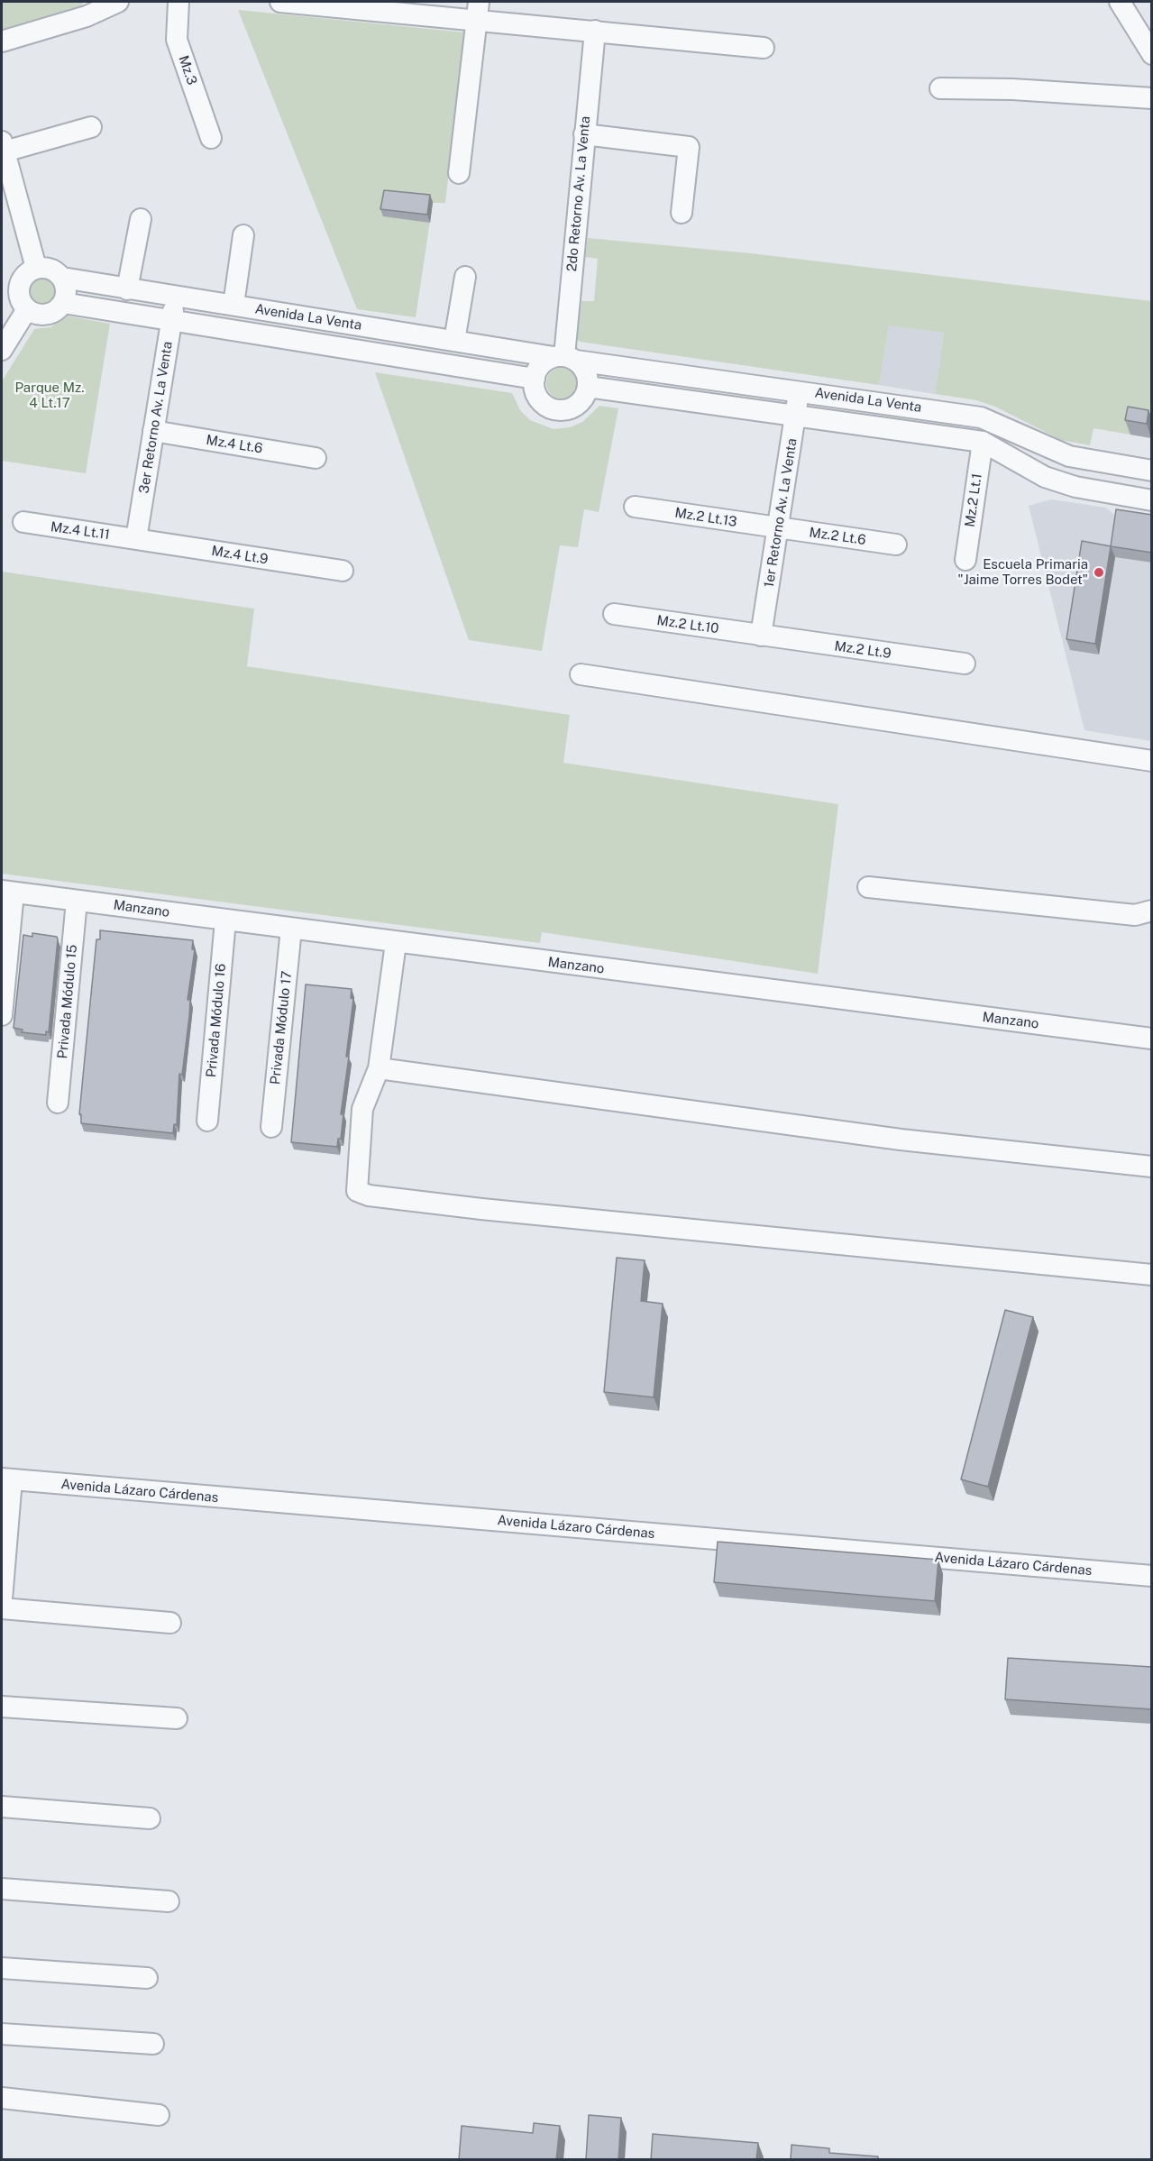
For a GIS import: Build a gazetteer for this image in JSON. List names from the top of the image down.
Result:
{
  "streets": {
    "street": [
      "Mz.3",
      "2do Retorno Av. La Venta",
      "Avenida La Venta",
      "3er Retorno Av. La Venta",
      "Mz.4 Lt.6",
      "Mz.2 Lt.1",
      "1er Retorno Av. La Venta",
      "Mz.2 Lt.13",
      "Mz.4 Lt.11",
      "Mz.2 Lt.6",
      "Mz.4 Lt.9",
      "Mz.2 Lt.10",
      "Mz.2 Lt.9",
      "Manzano",
      "Privada Módulo 15",
      "Privada Módulo 16",
      "Privada Módulo 17",
      "Avenida Lázaro Cárdenas"
    ]
  },
  "crossings": [
    ["2do Retorno Av. La Venta", "Avenida La Venta"],
    ["Avenida La Venta", "3er Retorno Av. La Venta"],
    ["Avenida La Venta", "Mz.2 Lt.1"],
    ["Avenida La Venta", "1er Retorno Av. La Venta"],
    ["3er Retorno Av. La Venta", "Mz.4 Lt.6"],
    ["3er Retorno Av. La Venta", "Mz.4 Lt.11"],
    ["3er Retorno Av. La Venta", "Mz.4 Lt.9"],
    ["1er Retorno Av. La Venta", "Mz.2 Lt.13"],
    ["1er Retorno Av. La Venta", "Mz.2 Lt.6"],
    ["1er Retorno Av. La Venta", "Mz.2 Lt.10"],
    ["1er Retorno Av. La Venta", "Mz.2 Lt.9"],
    ["Mz.2 Lt.13", "Mz.2 Lt.6"],
    ["Mz.4 Lt.11", "Mz.4 Lt.9"],
    ["Mz.2 Lt.10", "Mz.2 Lt.9"],
    ["Manzano", "Privada Módulo 15"],
    ["Manzano", "Privada Módulo 16"],
    ["Manzano", "Privada Módulo 17"]
  ],
  "parks": ["Parque Mz. 4 Lt.17"],
  "places": ["Escuela Primaria \"Jaime Torres Bodet\""]
}
